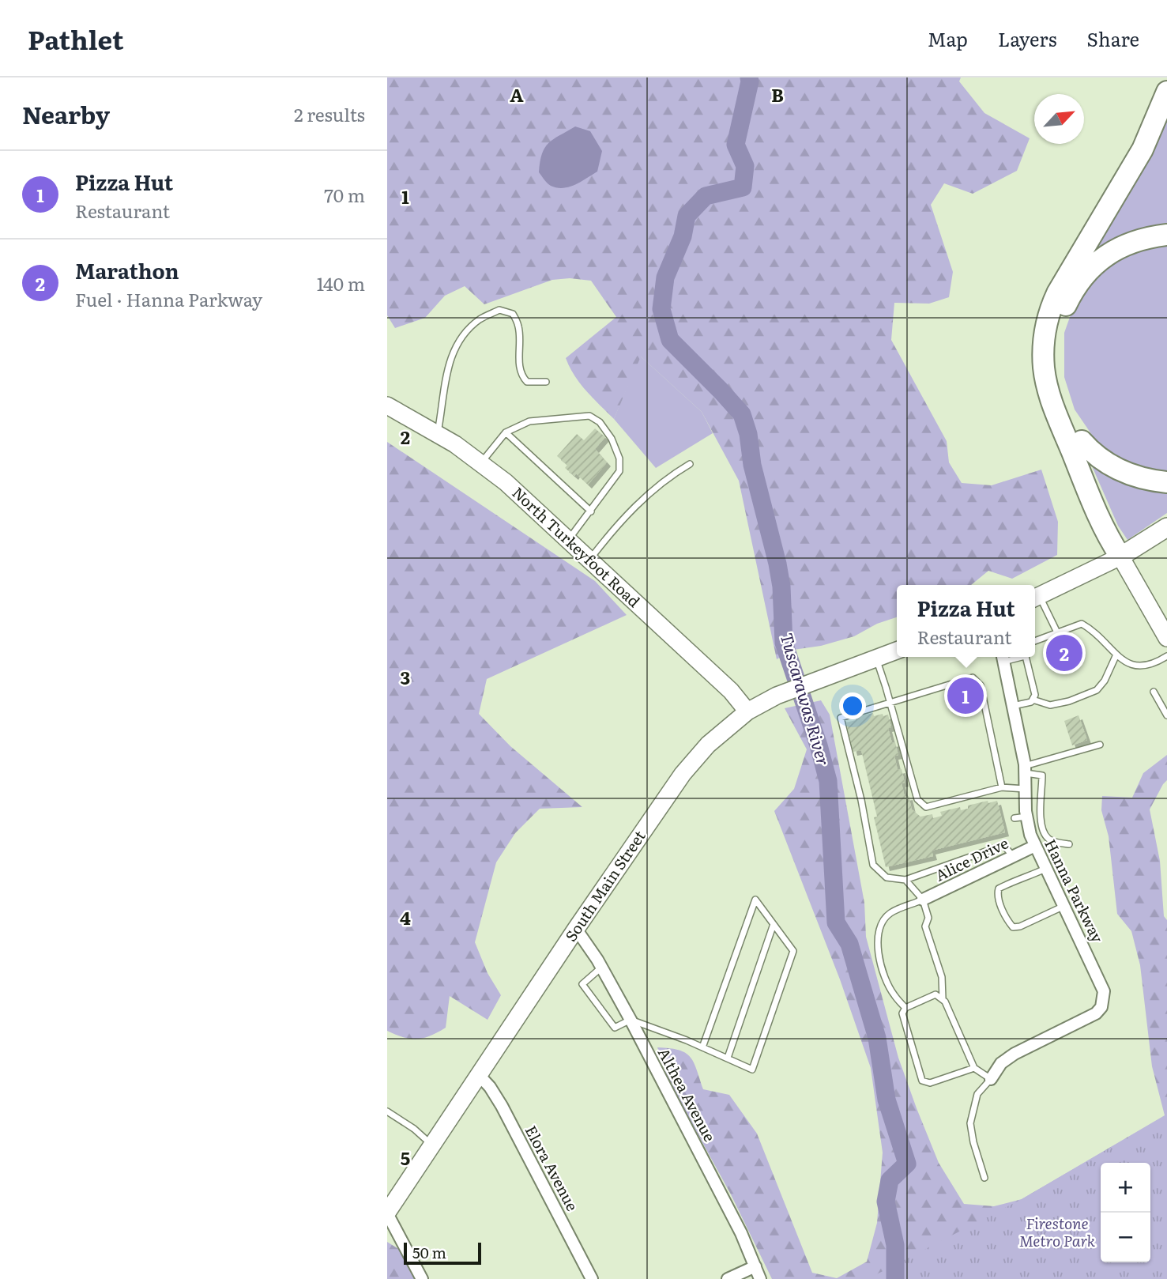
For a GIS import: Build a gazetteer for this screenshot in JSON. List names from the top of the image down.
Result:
{
  "streets": {
    "main road": ["North Turkeyfoot Road", "South Main Street"],
    "street": [
      "Alice Drive",
      "Hanna Parkway",
      "Althea Avenue",
      "Elora Avenue"
    ]
  },
  "crossings": [
    ["North Turkeyfoot Road", "South Main Street"],
    ["Alice Drive", "Hanna Parkway"],
    ["South Main Street", "Althea Avenue"],
    ["South Main Street", "Elora Avenue"]
  ],
  "water": ["Tuscarawas River"],
  "parks": ["Firestone Metro Park"],
  "scale_bar": "50 m",
  "north": "top right",
  "page": {
    "header": "Pathlet",
    "nav": ["Map", "Layers", "Share"],
    "heading": ["Nearby", "2 results"],
    "list": [
      {
        "mark": "1",
        "name": "Pizza Hut",
        "note": "Restaurant",
        "value": "70 m"
      },
      {
        "mark": "2",
        "name": "Marathon",
        "note": "Fuel · Hanna Parkway",
        "value": "140 m"
      }
    ],
    "popup": ["Pizza Hut", "Restaurant"],
    "pins": ["2", "1"],
    "map_buttons": ["+", "−"],
    "scale": "50 m"
  },
  "grid": {
    "columns": ["A", "B"],
    "rows": [
      "1",
      "2",
      "3",
      "4",
      "5"
    ]
  }
}
